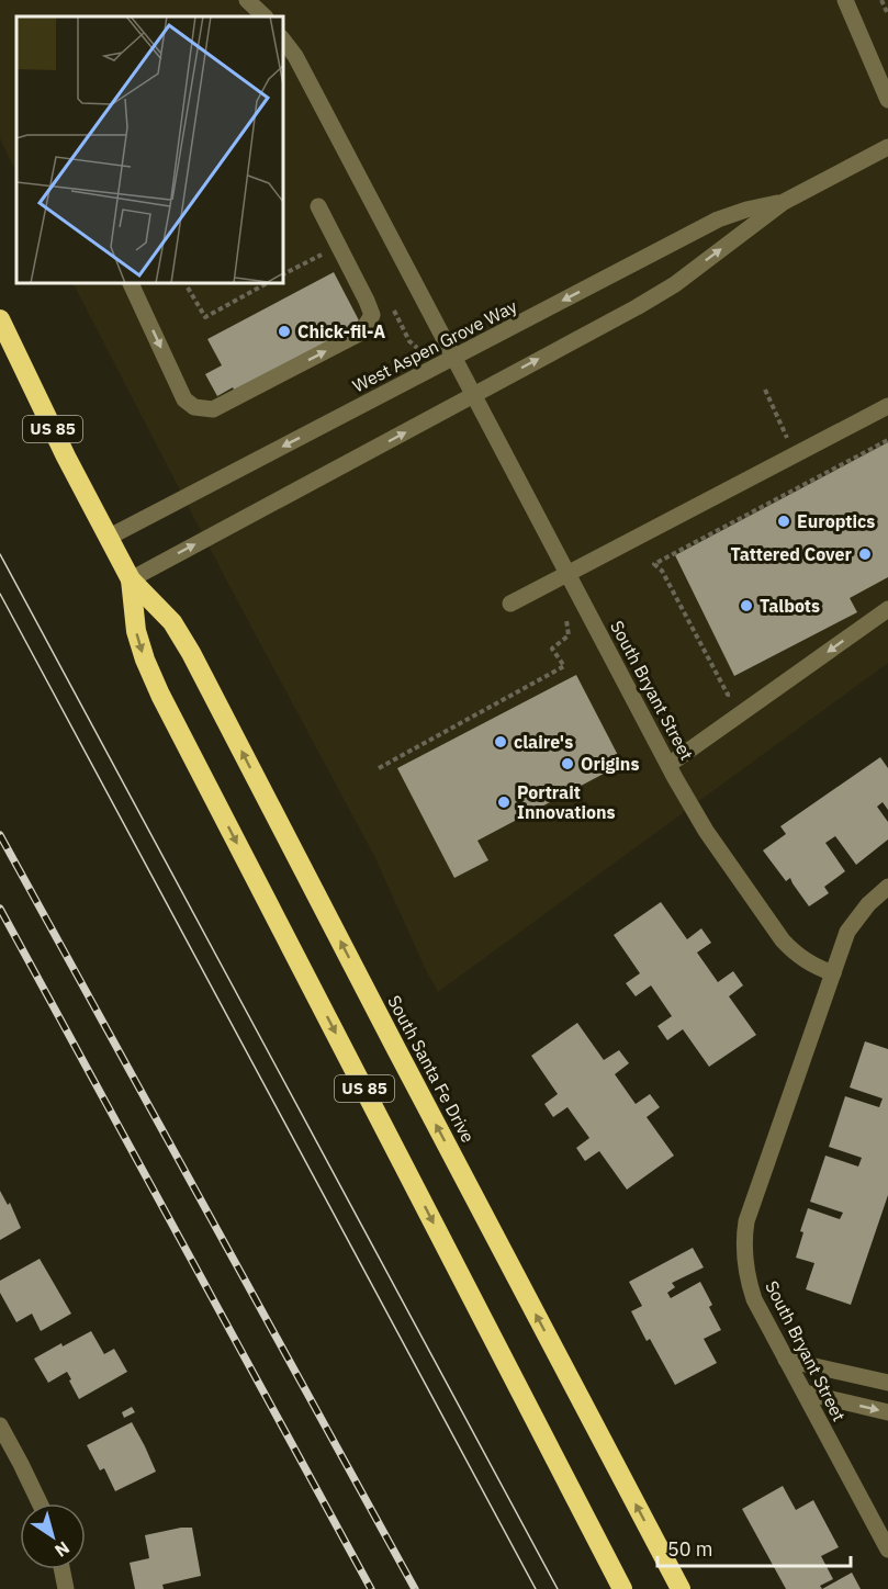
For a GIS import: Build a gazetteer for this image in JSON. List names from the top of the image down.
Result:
{
  "streets": {
    "highway": ["US 85", "South Santa Fe Drive"],
    "street": ["West Aspen Grove Way", "South Bryant Street"]
  },
  "crossings": [
    ["West Aspen Grove Way", "South Bryant Street"],
    ["West Aspen Grove Way", "South Santa Fe Drive"]
  ],
  "places": [
    "Chick-fil-A",
    "Europtics",
    "Tattered Cover",
    "Talbots",
    "claire's",
    "Origins",
    "Portrait Innovations"
  ],
  "scale_bar": "50 m",
  "north": "bottom right"
}
